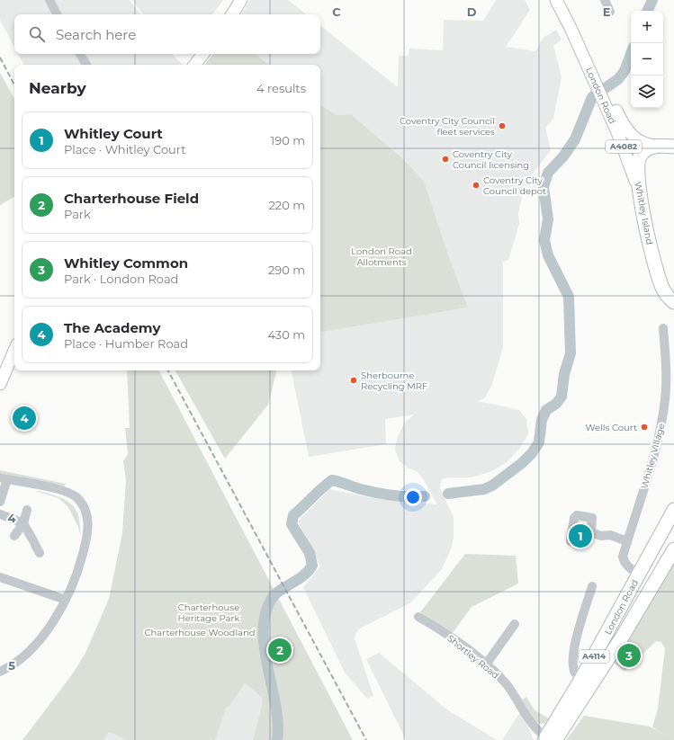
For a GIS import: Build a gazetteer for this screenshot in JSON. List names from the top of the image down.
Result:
{
  "streets": {
    "highway": ["London Road", "Whitley Island", "A4114"],
    "main road": ["A4082"],
    "street": ["Whitley Village", "Shortley Road"]
  },
  "crossings": [
    ["London Road", "Whitley Island"],
    ["London Road", "Whitley Village"],
    ["London Road", "Shortley Road"]
  ],
  "parks": ["London Road Allotments", "Charterhouse Heritage Park", "Charterhouse Woodland"],
  "places": [
    "Coventry City Council fleet services",
    "Coventry City Council licensing",
    "Coventry City Council depot",
    "Sherbourne Recycling MRF",
    "Wells Court"
  ],
  "page": {
    "map_buttons": ["+", "−"],
    "search": "Search here",
    "heading": ["Nearby", "4 results"],
    "list": [
      {
        "mark": "1",
        "name": "Whitley Court",
        "note": "Place · Whitley Court",
        "value": "190 m"
      },
      {
        "mark": "2",
        "name": "Charterhouse Field",
        "note": "Park",
        "value": "220 m"
      },
      {
        "mark": "3",
        "name": "Whitley Common",
        "note": "Park · London Road",
        "value": "290 m"
      },
      {
        "mark": "4",
        "name": "The Academy",
        "note": "Place · Humber Road",
        "value": "430 m"
      }
    ],
    "pins": [
      "4",
      "1",
      "2",
      "3"
    ]
  },
  "grid": {
    "columns": ["C", "D", "E"],
    "rows": ["4", "5"]
  }
}
